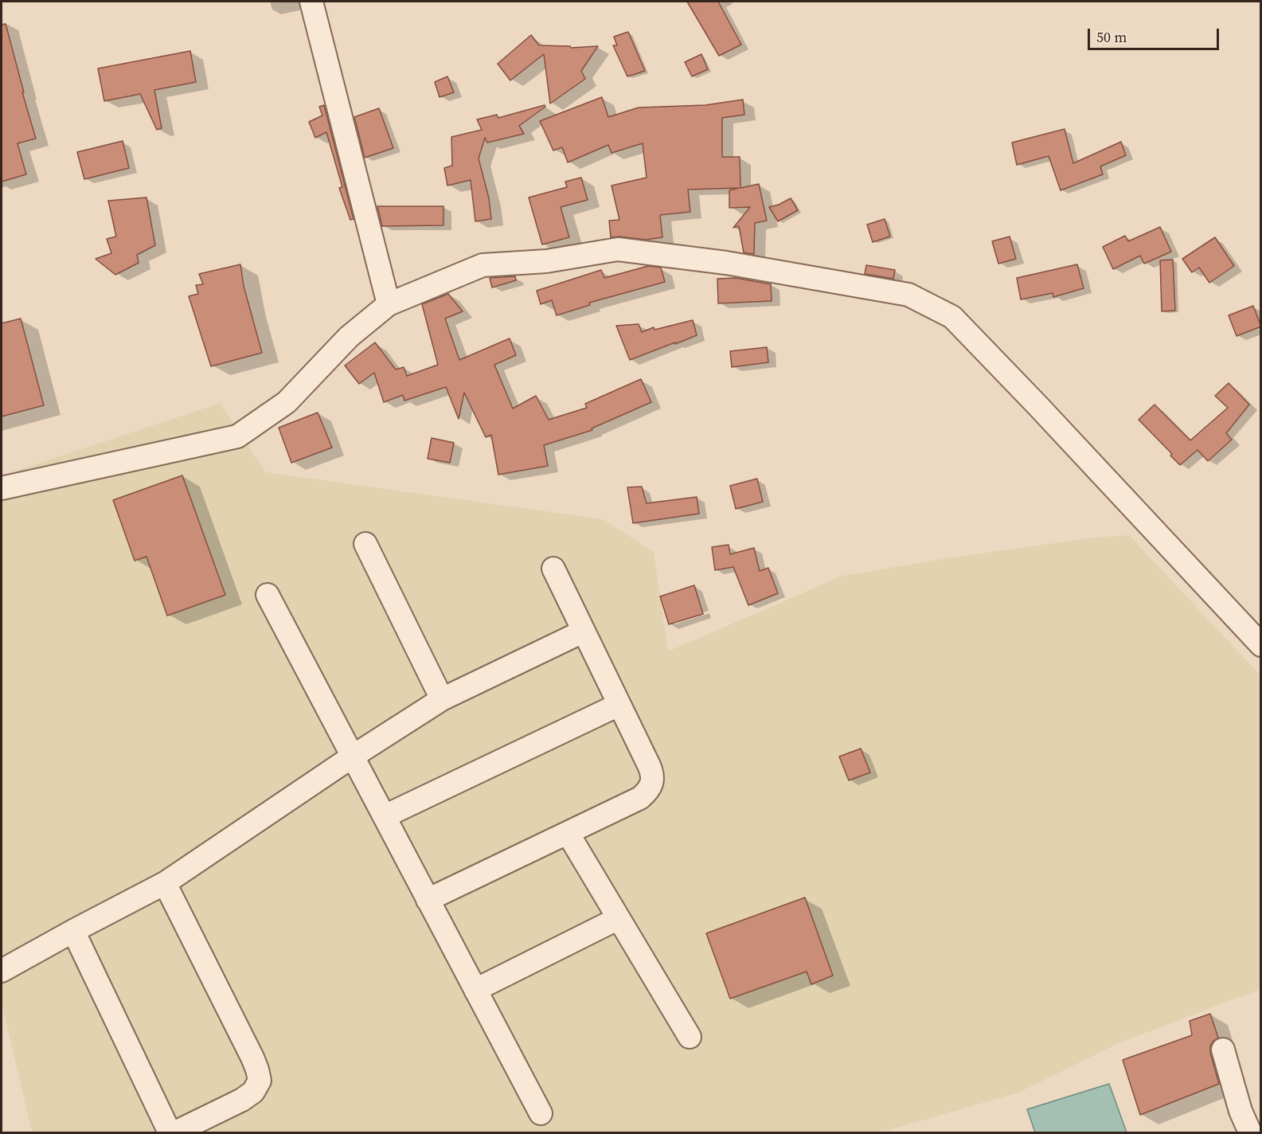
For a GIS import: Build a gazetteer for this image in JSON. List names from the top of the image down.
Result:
{
  "scale_bar": "50 m"
}
